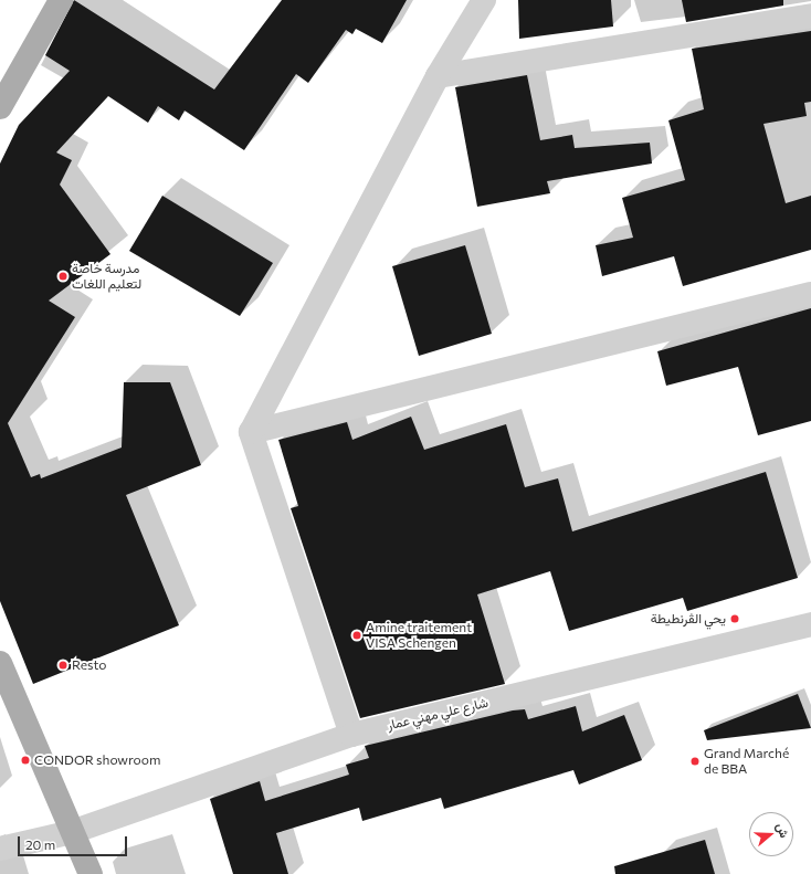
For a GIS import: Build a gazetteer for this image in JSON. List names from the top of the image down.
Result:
{
  "streets": {
    "street": ["شارع علي مهني عمار"]
  },
  "places": [
    "مدرسة خاصة لتعليم اللغات",
    "يحي الڤرنطيطة",
    "Amine traitement VISA Schengen",
    "Resto",
    "CONDOR showroom",
    "Grand Marché de BBA"
  ],
  "scale_bar": "20 m",
  "north": "right"
}
